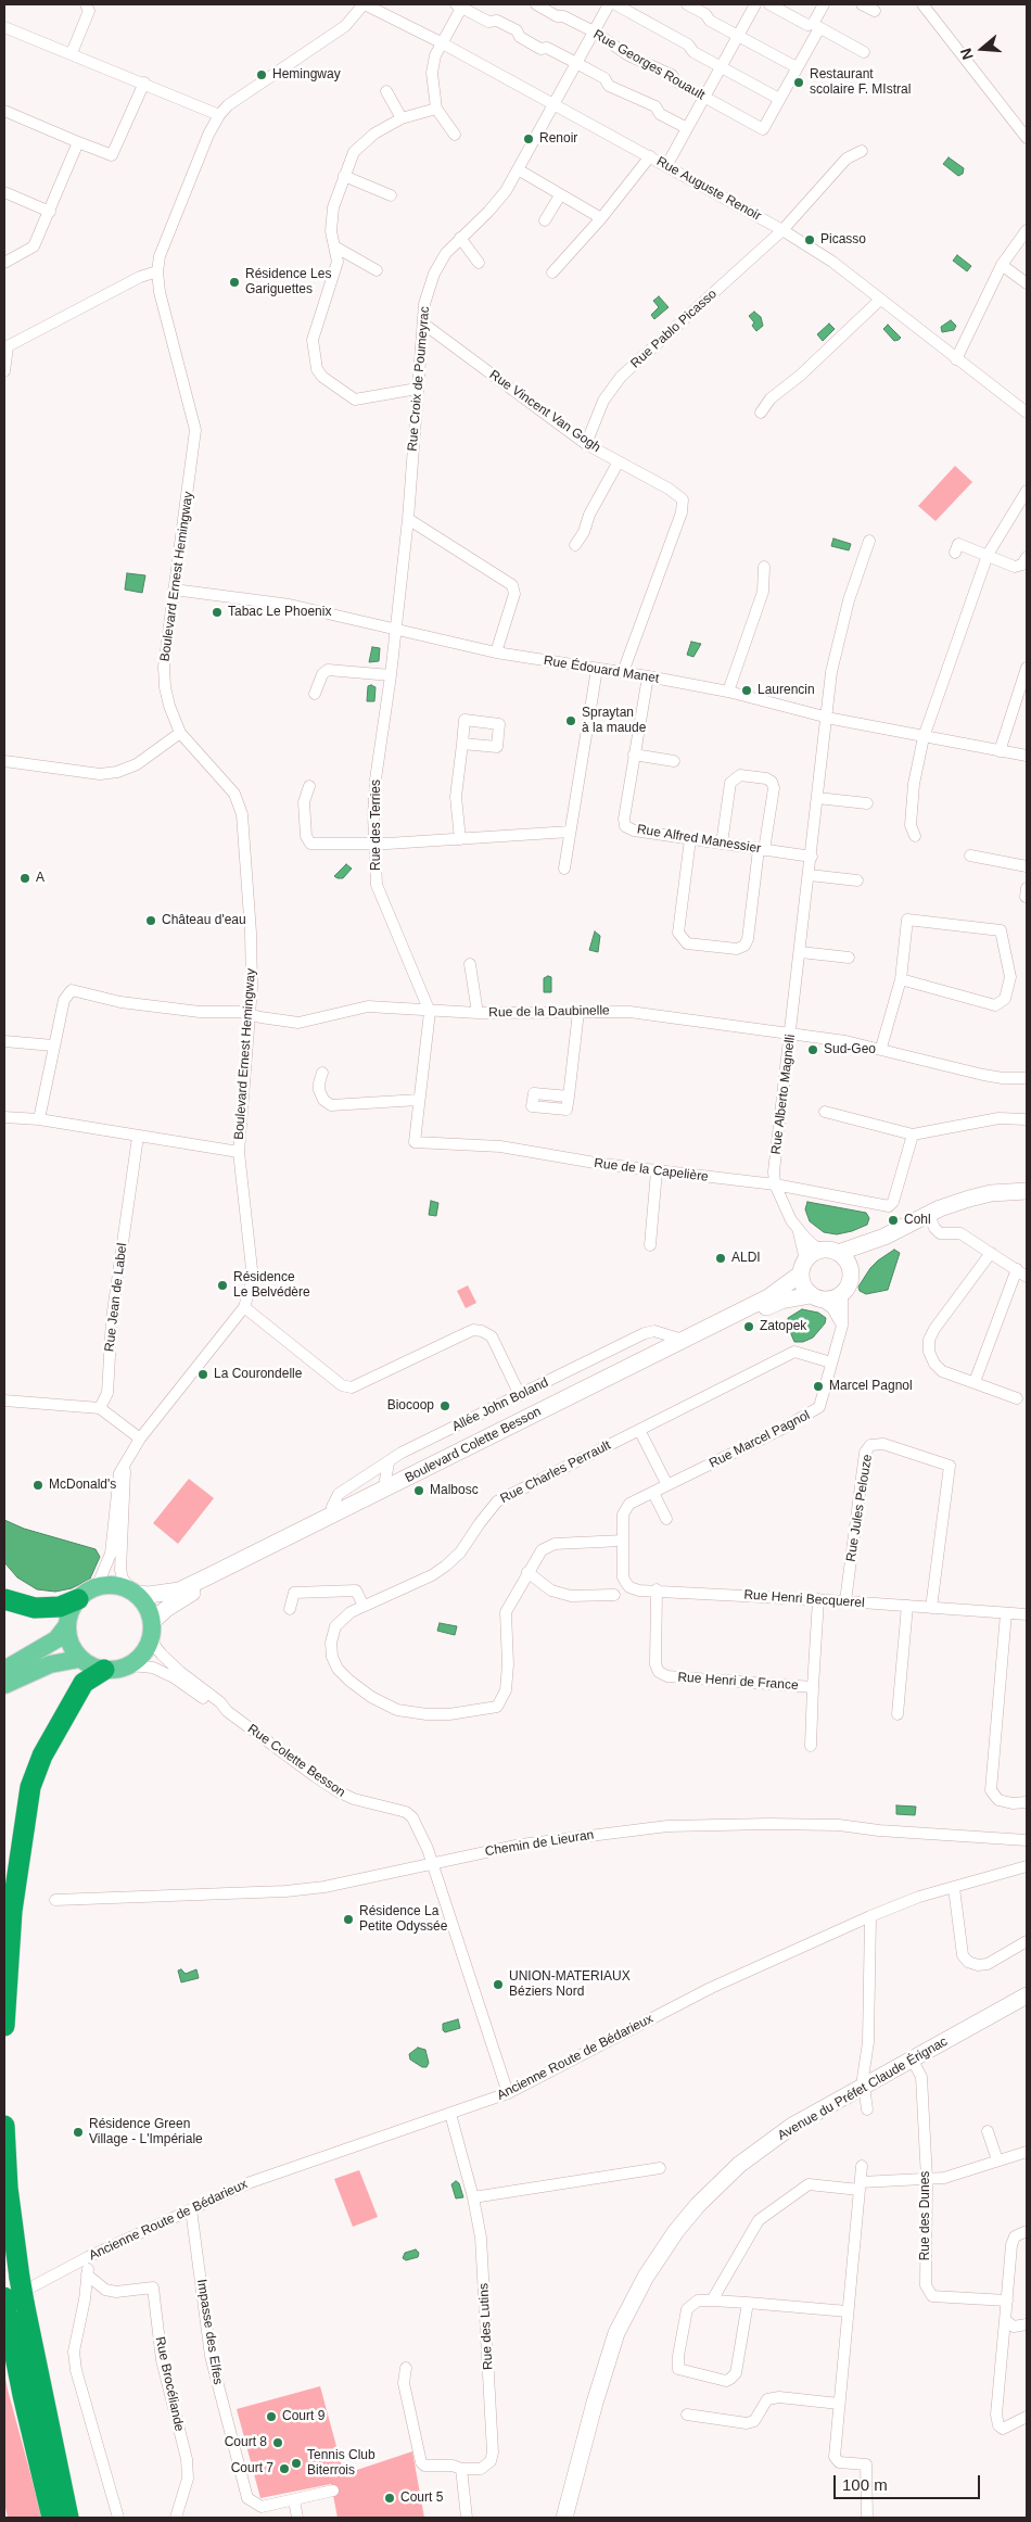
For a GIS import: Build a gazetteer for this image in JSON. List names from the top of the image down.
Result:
{
  "streets": {
    "main road": ["Boulevard Colette Besson", "Avenue du Préfet Claude Érignac"],
    "street": [
      "Rue Georges Rouault",
      "Rue Auguste Renoir",
      "Rue Pablo Picasso",
      "Rue Croix de Poumeyrac",
      "Rue Vincent Van Gogh",
      "Boulevard Ernest Hemingway",
      "Rue Édouard Manet",
      "Rue des Terries",
      "Rue Alfred Manessier",
      "Rue de la Daubinelle",
      "Rue Alberto Magnelli",
      "Rue de la Capelière",
      "Rue Jean de Label",
      "Allée John Boland",
      "Rue Marcel Pagnol",
      "Rue Charles Perrault",
      "Rue Jules Pelouze",
      "Rue Henri Becquerel",
      "Rue Henri de France",
      "Rue Colette Besson",
      "Chemin de Lieuran",
      "Ancienne Route de Bédarieux",
      "Rue des Dunes",
      "Rue des Lutins",
      "Impasse des Elfes",
      "Rue Brocéliande"
    ]
  },
  "crossings": [
    ["Rue Georges Rouault", "Rue Croix de Poumeyrac"],
    ["Rue Auguste Renoir", "Rue Pablo Picasso"],
    ["Rue Auguste Renoir", "Rue Croix de Poumeyrac"],
    ["Rue Auguste Renoir", "Boulevard Ernest Hemingway"],
    ["Rue Pablo Picasso", "Rue Vincent Van Gogh"],
    ["Rue Croix de Poumeyrac", "Rue Vincent Van Gogh"],
    ["Rue Croix de Poumeyrac", "Rue Édouard Manet"],
    ["Rue Croix de Poumeyrac", "Rue des Terries"],
    ["Rue Vincent Van Gogh", "Rue Édouard Manet"],
    ["Boulevard Ernest Hemingway", "Rue Édouard Manet"],
    ["Boulevard Ernest Hemingway", "Rue de la Daubinelle"],
    ["Boulevard Ernest Hemingway", "Boulevard Colette Besson"],
    ["Boulevard Ernest Hemingway", "Rue Colette Besson"],
    ["Rue Édouard Manet", "Rue des Terries"],
    ["Rue Édouard Manet", "Rue Alfred Manessier"],
    ["Rue Édouard Manet", "Rue Alberto Magnelli"],
    ["Rue des Terries", "Rue de la Daubinelle"],
    ["Rue Alfred Manessier", "Rue Alberto Magnelli"],
    ["Rue de la Daubinelle", "Rue Alberto Magnelli"],
    ["Rue Alberto Magnelli", "Rue de la Capelière"],
    ["Allée John Boland", "Boulevard Colette Besson"],
    ["Rue Marcel Pagnol", "Boulevard Colette Besson"],
    ["Rue Marcel Pagnol", "Rue Charles Perrault"],
    ["Rue Marcel Pagnol", "Rue Henri Becquerel"],
    ["Boulevard Colette Besson", "Rue Colette Besson"],
    ["Rue Jules Pelouze", "Rue Henri Becquerel"],
    ["Rue Henri Becquerel", "Rue Henri de France"],
    ["Rue Colette Besson", "Chemin de Lieuran"],
    ["Rue Colette Besson", "Ancienne Route de Bédarieux"],
    ["Ancienne Route de Bédarieux", "Rue des Lutins"],
    ["Ancienne Route de Bédarieux", "Impasse des Elfes"],
    ["Avenue du Préfet Claude Érignac", "Rue des Dunes"]
  ],
  "places": [
    "Hemingway",
    "Restaurant scolaire F. MIstral",
    "Renoir",
    "Picasso",
    "Résidence Les Gariguettes",
    "Tabac Le Phoenix",
    "Laurencin",
    "Spraytan à la maude",
    "A",
    "Château d'eau",
    "Sud-Geo",
    "Cohl",
    "ALDI",
    "Résidence Le Belvédère",
    "Zatopek",
    "La Courondelle",
    "Marcel Pagnol",
    "Biocoop",
    "McDonald's",
    "Malbosc",
    "Résidence La Petite Odyssée",
    "UNION-MATERIAUX Béziers Nord",
    "Résidence Green Village - L'Impériale",
    "Court 9",
    "Court 8",
    "Tennis Club Biterrois",
    "Court 7",
    "Court 5"
  ],
  "scale_bar": "100 m",
  "north": "left"
}
